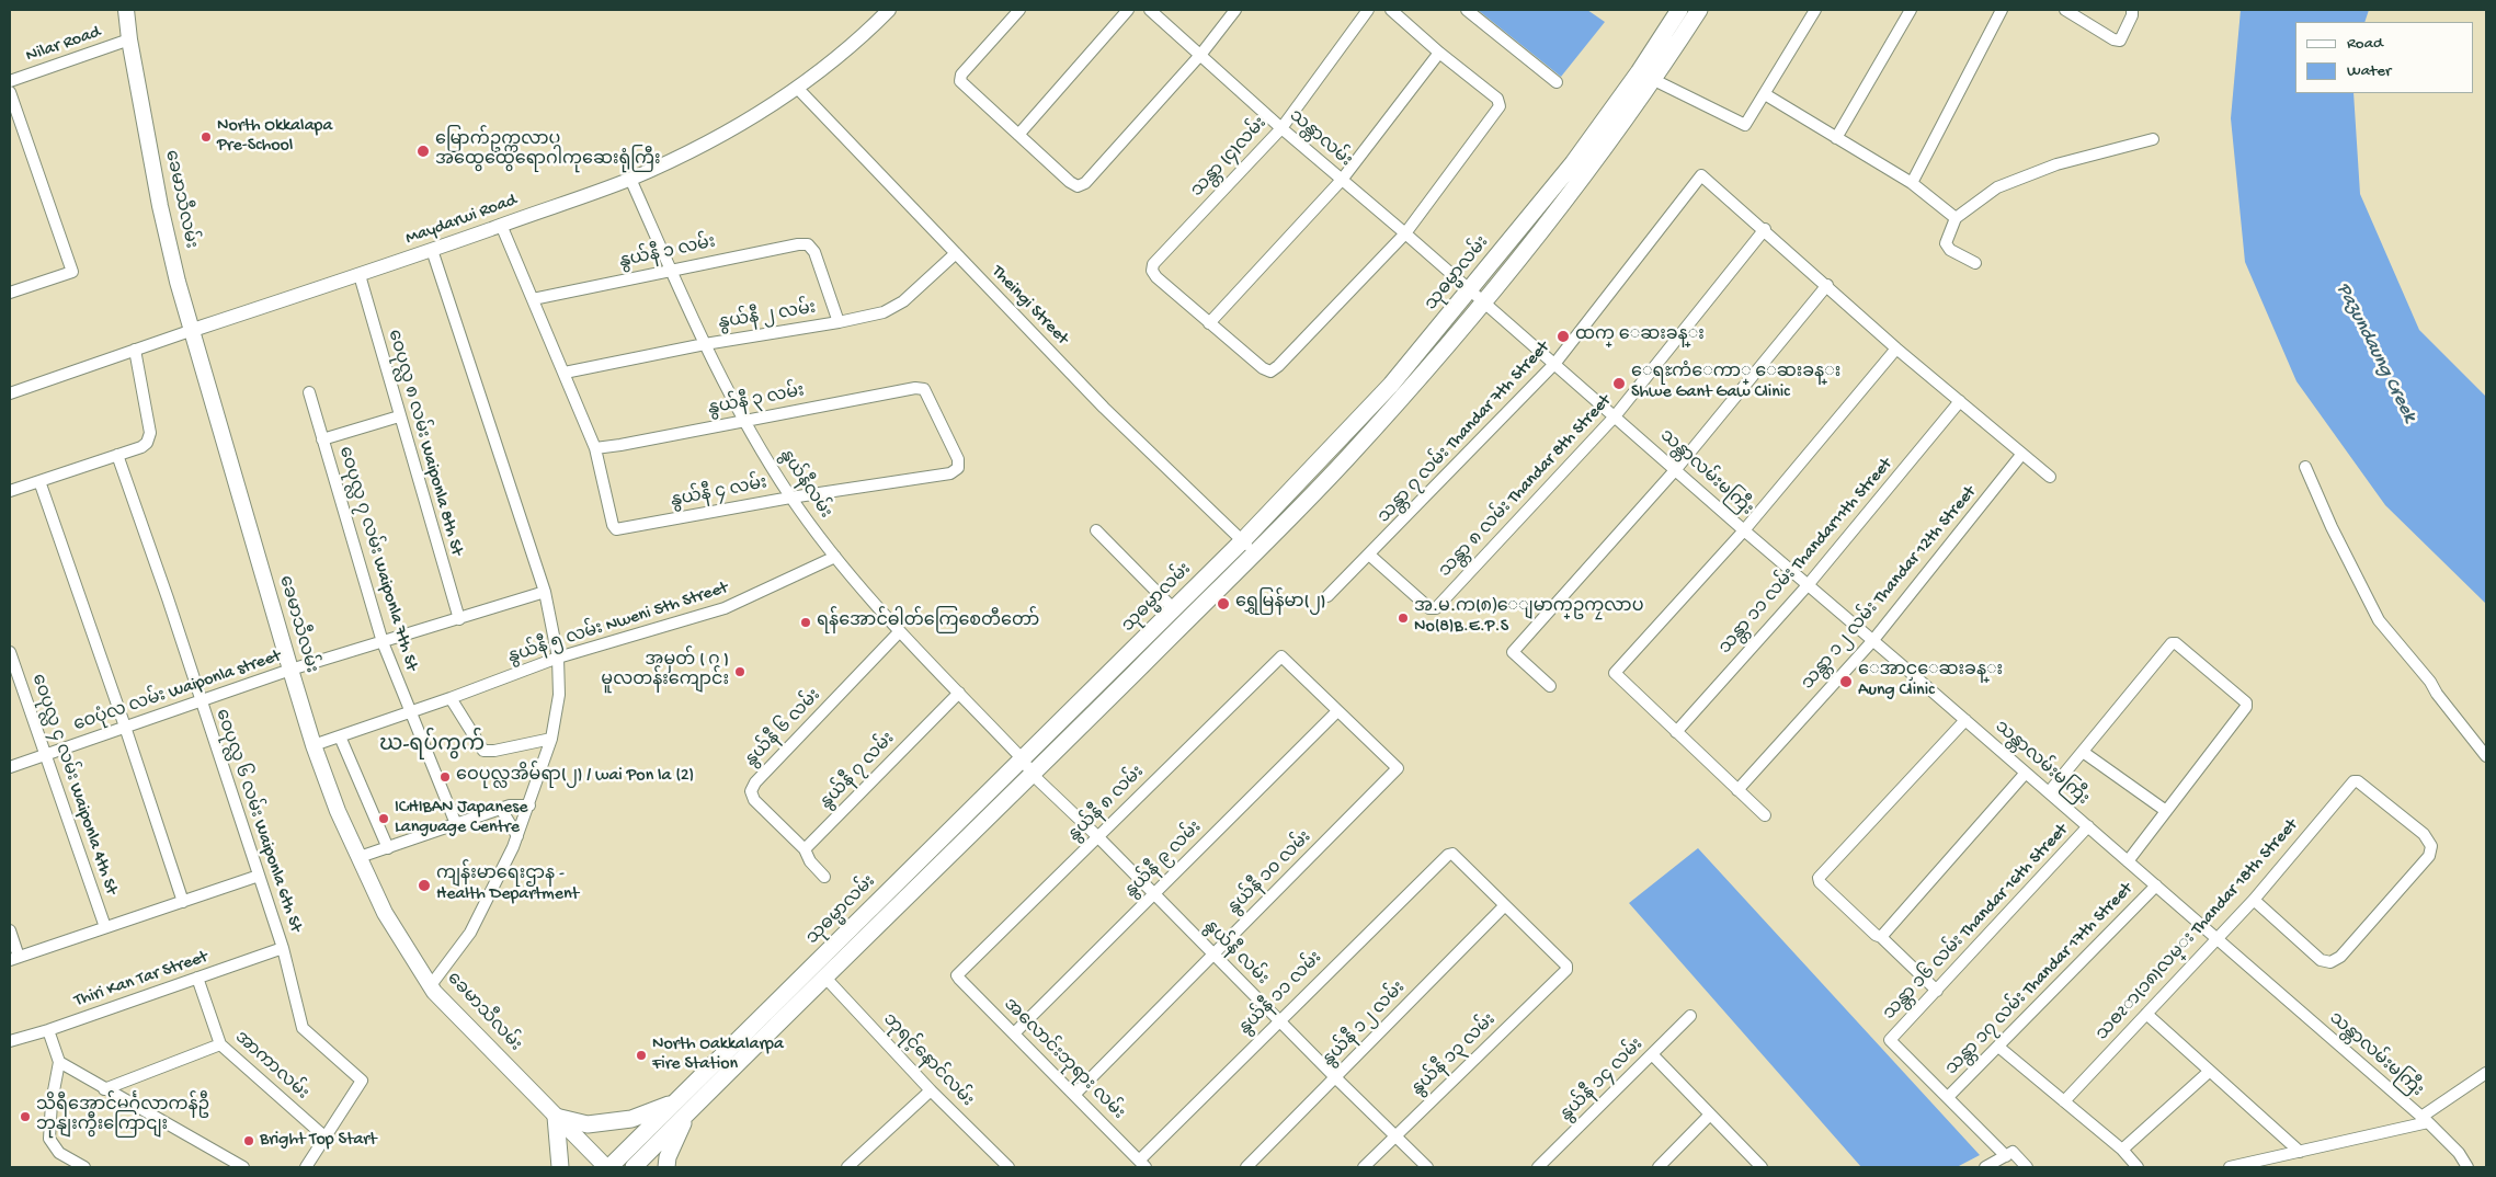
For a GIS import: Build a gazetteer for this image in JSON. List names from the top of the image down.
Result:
{
  "streets": {
    "main road": ["ခေမာသီလမ်း", "သုဓမ္မာလမ်း"],
    "street": [
      "Nilar Road",
      "သန္တာလမ်း",
      "သန္တာ (၄)လမ်း",
      "Maydarwi Road",
      "နွယ်နီ ၁ လမ်း",
      "Theingi Street",
      "နွယ်နီ ၂ လမ်း",
      "နွယ်နီ ၃ လမ်း",
      "သန္တာ ၇ လမ်း Thandar 7th Street",
      "ဝေပုလ္လ ၈ လမ်း Waiponla 8th St",
      "သန္တာလမ်းမကြီး",
      "နွယ်နီလမ်း",
      "သန္တာ ၈ လမ်း Thandar 8th Street",
      "နွယ်နီ ၄ လမ်း",
      "သန္တာ ၁၁ လမ်း Thandar11th Street",
      "ဝေပုလ္လ ၇ လမ်း Waiponla 7th St",
      "သန္တာ ၁၂ လမ်း Thandar 12th Street",
      "နွယ်နီ ၅ လမ်း Nweni 5th Street",
      "ဝေပုံလ လမ်း Waiponla street",
      "နွယ်နီ ၆ လမ်း",
      "နွယ်နီ ၇ လမ်း",
      "ဝေပုလ္လ ၄ လမ်း Waiponla 4th St",
      "နွယ်နီ ၈ လမ်း",
      "ဝေပုလ္လ ၆ လမ်း Waiponla 6th St",
      "နွယ်နီ ၉ လမ်း",
      "နွယ်နီ ၁၀ လမ်း",
      "သန္တာ ၁၆ လမ်း Thandar 16th Street",
      "သႎၩာ(၁၈)လမ္း Thandar 18th Street",
      "နွယ်နီ လမ်း",
      "Thiri Kan Tar Street",
      "သန္တာ ၁၇ လမ်း Thandar 17th Street",
      "နွယ်နီ ၁၁ လမ်း",
      "နွယ်နီ ၁၂ လမ်း",
      "နွယ်နီ ၁၃ လမ်း",
      "အလောင်းဘုရား လမ်း",
      "ဘုရင့်နောင်လမ်း",
      "အာကာလမ်း",
      "နွယ်နီ ၁၄ လမ်း"
    ]
  },
  "crossings": [
    ["Nilar Road", "ခေမာသီလမ်း"],
    ["သန္တာလမ်း", "သန္တာ (၄)လမ်း"],
    ["သန္တာလမ်း", "သုဓမ္မာလမ်း"],
    ["သန္တာလမ်း", "သန္တာလမ်းမကြီး"],
    ["ခေမာသီလမ်း", "Maydarwi Road"],
    ["ခေမာသီလမ်း", "သုဓမ္မာလမ်း"],
    ["ခေမာသီလမ်း", "နွယ်နီ ၅ လမ်း Nweni 5th Street"],
    ["ခေမာသီလမ်း", "ဝေပုံလ လမ်း Waiponla street"],
    ["Maydarwi Road", "Theingi Street"],
    ["Maydarwi Road", "ဝေပုလ္လ ၈ လမ်း Waiponla 8th St"],
    ["Maydarwi Road", "နွယ်နီလမ်း"],
    ["နွယ်နီ ၁ လမ်း", "နွယ်နီ ၂ လမ်း"],
    ["နွယ်နီ ၁ လမ်း", "နွယ်နီလမ်း"],
    ["သုဓမ္မာလမ်း", "Theingi Street"],
    ["သုဓမ္မာလမ်း", "သန္တာလမ်းမကြီး"],
    ["သုဓမ္မာလမ်း", "နွယ်နီလမ်း"],
    ["သုဓမ္မာလမ်း", "နွယ်နီ လမ်း"],
    ["သုဓမ္မာလမ်း", "ဘုရင့်နောင်လမ်း"],
    ["Theingi Street", "နွယ်နီ ၂ လမ်း"],
    ["နွယ်နီ ၂ လမ်း", "နွယ်နီလမ်း"],
    ["နွယ်နီ ၃ လမ်း", "နွယ်နီလမ်း"],
    ["နွယ်နီ ၃ လမ်း", "နွယ်နီ ၄ လမ်း"],
    ["သန္တာ ၇ လမ်း Thandar 7th Street", "သန္တာလမ်းမကြီး"],
    ["သန္တာ ၇ လမ်း Thandar 7th Street", "သန္တာ ၈ လမ်း Thandar 8th Street"],
    ["ဝေပုလ္လ ၈ လမ်း Waiponla 8th St", "ဝေပုံလ လမ်း Waiponla street"],
    ["သန္တာလမ်းမကြီး", "သန္တာ ၈ လမ်း Thandar 8th Street"],
    ["သန္တာလမ်းမကြီး", "သန္တာ ၁၁ လမ်း Thandar11th Street"],
    ["သန္တာလမ်းမကြီး", "သန္တာ ၁၂ လမ်း Thandar 12th Street"],
    ["သန္တာလမ်းမကြီး", "သန္တာ ၁၆ လမ်း Thandar 16th Street"],
    ["သန္တာလမ်းမကြီး", "သႎၩာ(၁၈)လမ္း Thandar 18th Street"],
    ["သန္တာလမ်းမကြီး", "သန္တာ ၁၇ လမ်း Thandar 17th Street"],
    ["နွယ်နီလမ်း", "နွယ်နီ ၄ လမ်း"],
    ["နွယ်နီလမ်း", "နွယ်နီ ၅ လမ်း Nweni 5th Street"],
    ["နွယ်နီလမ်း", "နွယ်နီ ၆ လမ်း"],
    ["နွယ်နီလမ်း", "နွယ်နီ ၇ လမ်း"],
    ["နွယ်နီလမ်း", "နွယ်နီ လမ်း"],
    ["ဝေပုလ္လ ၇ လမ်း Waiponla 7th St", "နွယ်နီ ၅ လမ်း Nweni 5th Street"],
    ["ဝေပုလ္လ ၇ လမ်း Waiponla 7th St", "ဝေပုံလ လမ်း Waiponla street"],
    ["ဝေပုံလ လမ်း Waiponla street", "ဝေပုလ္လ ၄ လမ်း Waiponla 4th St"],
    ["ဝေပုံလ လမ်း Waiponla street", "ဝေပုလ္လ ၆ လမ်း Waiponla 6th St"],
    ["နွယ်နီ ၆ လမ်း", "နွယ်နီ ၇ လမ်း"],
    ["နွယ်နီ ၈ လမ်း", "နွယ်နီ ၉ လမ်း"],
    ["နွယ်နီ ၈ လမ်း", "နွယ်နီ ၁၀ လမ်း"],
    ["နွယ်နီ ၈ လမ်း", "နွယ်နီ လမ်း"],
    ["နွယ်နီ ၈ လမ်း", "အလောင်းဘုရား လမ်း"],
    ["ဝေပုလ္လ ၆ လမ်း Waiponla 6th St", "Thiri Kan Tar Street"],
    ["ဝေပုလ္လ ၆ လမ်း Waiponla 6th St", "အာကာလမ်း"],
    ["နွယ်နီ ၉ လမ်း", "နွယ်နီ ၁၀ လမ်း"],
    ["နွယ်နီ ၉ လမ်း", "နွယ်နီ လမ်း"],
    ["နွယ်နီ ၉ လမ်း", "အလောင်းဘုရား လမ်း"],
    ["နွယ်နီ ၁၀ လမ်း", "နွယ်နီ လမ်း"],
    ["နွယ်နီ ၁၀ လမ်း", "အလောင်းဘုရား လမ်း"],
    ["သန္တာ ၁၆ လမ်း Thandar 16th Street", "သန္တာ ၁၇ လမ်း Thandar 17th Street"],
    ["နွယ်နီ လမ်း", "နွယ်နီ ၁၁ လမ်း"],
    ["နွယ်နီ လမ်း", "နွယ်နီ ၁၂ လမ်း"],
    ["နွယ်နီ လမ်း", "နွယ်နီ ၁၃ လမ်း"],
    ["Thiri Kan Tar Street", "အာကာလမ်း"],
    ["နွယ်နီ ၁၁ လမ်း", "နွယ်နီ ၁၂ လမ်း"],
    ["နွယ်နီ ၁၁ လမ်း", "နွယ်နီ ၁၃ လမ်း"],
    ["နွယ်နီ ၁၁ လမ်း", "အလောင်းဘုရား လမ်း"],
    ["နွယ်နီ ၁၂ လမ်း", "နွယ်နီ ၁၃ လမ်း"]
  ],
  "districts": ["ဃ-ရပ်ကွက်"],
  "water": ["Pazundaung Creek"],
  "places": [
    "North Okkalapa Pre-School",
    "မြောက်ဥက္ကလာပ အထွေထွေရောဂါကုဆေးရုံကြီး",
    "ထက္ ေဆးခန္း",
    "ေရႊကံေကာ္ ေဆးခန္း Shwe Gant Gaw Clinic",
    "ရွှေမြန်မာ(၂)",
    "အ.မ.က(၈)ေျမာက္ဥကၠလာပ No(8)B.E.P.S",
    "ရန်အောင်ဓါတ်ကြေစေတီတော်",
    "အမှတ် ( ၇ ) မူလတန်းကျောင်း",
    "ေအာင္ေဆးခန္း Aung Clinic",
    "ဝေပုလ္လအိမ်ရာ(၂) / wai Pon la (2)",
    "ICHIBAN Japanese Language Centre",
    "ကျန်းမာရေးဌာန - Health Department",
    "North Oakkalarpa Fire Station",
    "သိရီအောင်မင်္ဂလာကန်ဦ ဘုနျးကွီးကြောငျး",
    "Bright Top Start"
  ],
  "legend": ["Road", "Water"]
}
